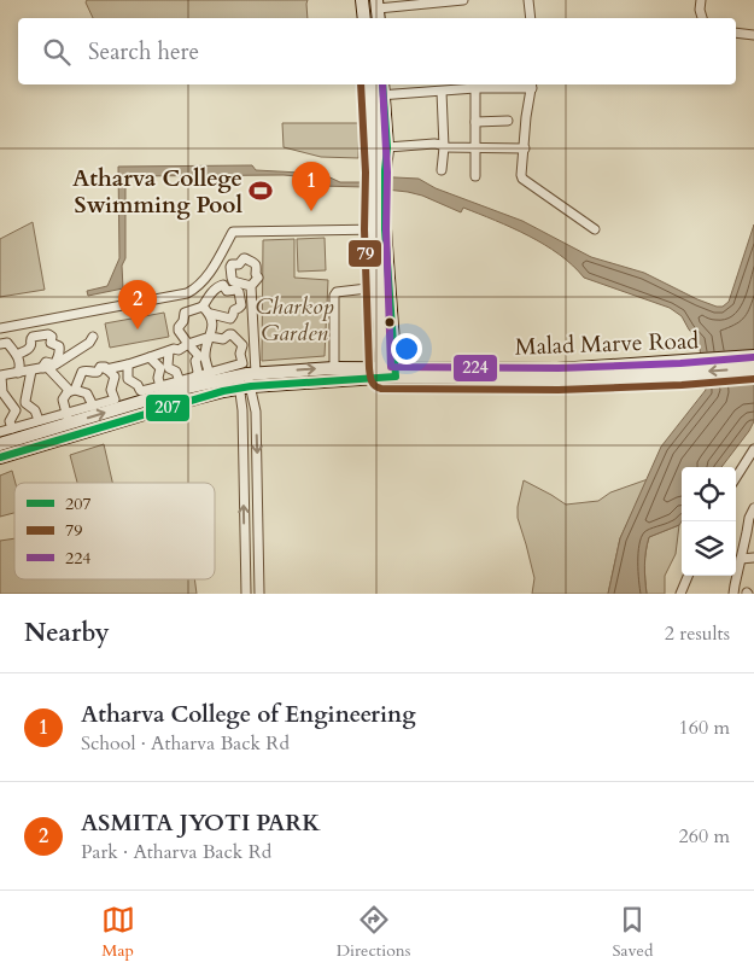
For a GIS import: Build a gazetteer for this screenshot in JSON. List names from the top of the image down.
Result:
{
  "streets": {
    "main road": ["Malad Marve Road"]
  },
  "parks": ["Charkop Garden"],
  "places": {
    "sports": ["Atharva College Swimming Pool"]
  },
  "lines": ["transit line 207", "transit line 79", "transit line 224"],
  "legend": ["207", "79", "224"],
  "page": {
    "search": "Search here",
    "pins": ["1", "2"],
    "heading": ["Nearby", "2 results"],
    "list": [
      {
        "mark": "1",
        "name": "Atharva College of Engineering",
        "note": "School · Atharva Back Rd",
        "value": "160 m"
      },
      {
        "mark": "2",
        "name": "ASMITA JYOTI PARK",
        "note": "Park · Atharva Back Rd",
        "value": "260 m"
      }
    ],
    "nav": ["Map", "Directions", "Saved"]
  }
}
